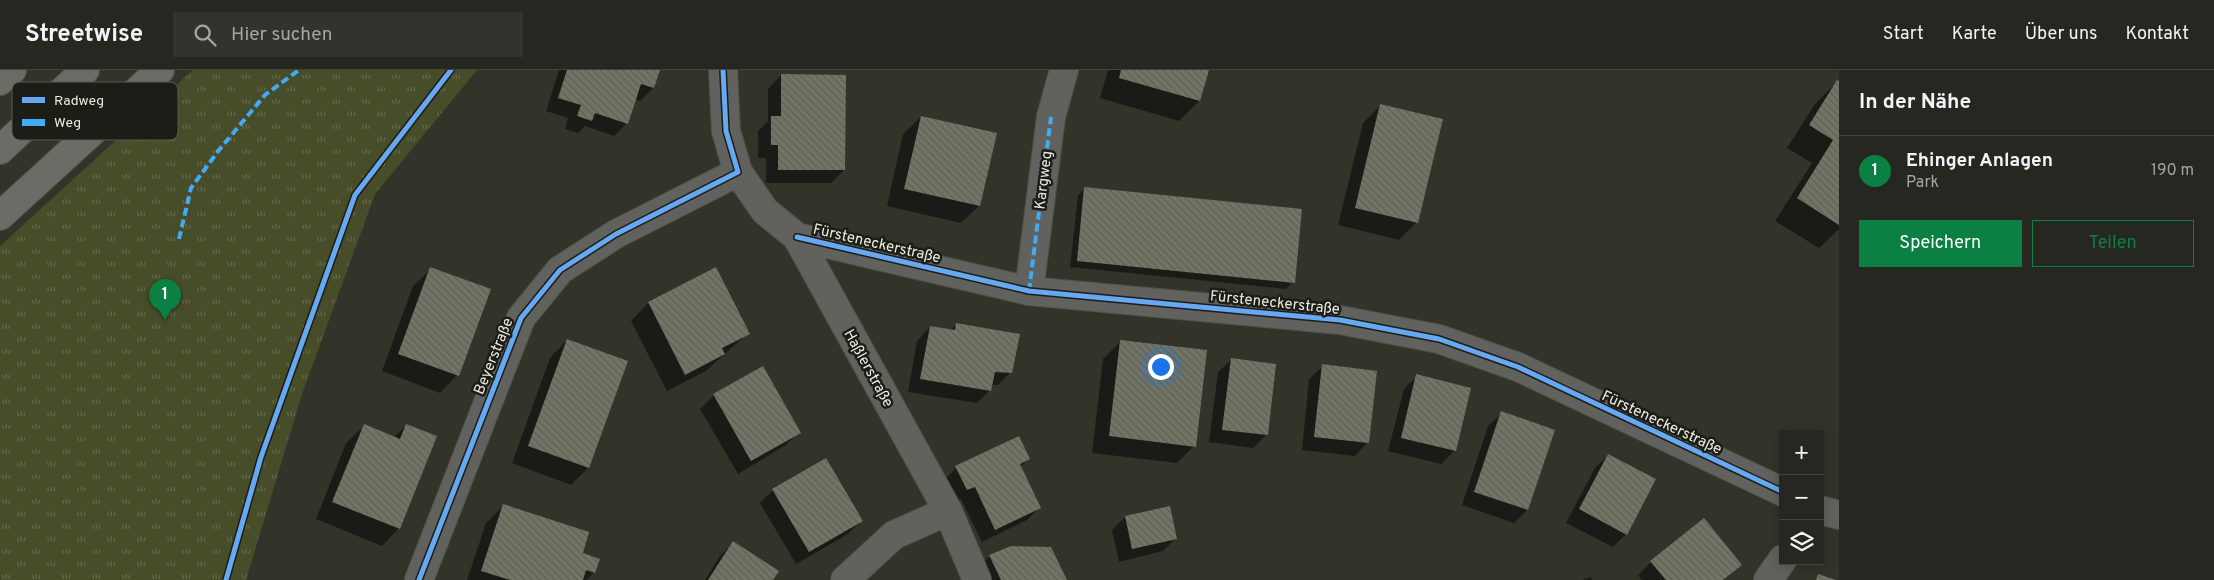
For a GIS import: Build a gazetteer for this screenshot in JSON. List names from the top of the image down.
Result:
{
  "streets": {
    "street": [
      "Kargweg",
      "Fürsteneckerstraße",
      "Beyerstraße",
      "Haßlerstraße"
    ]
  },
  "crossings": [
    ["Kargweg", "Fürsteneckerstraße"],
    ["Fürsteneckerstraße", "Haßlerstraße"],
    ["Beyerstraße", "Haßlerstraße"]
  ],
  "legend": ["Radweg", "Weg"],
  "page": {
    "header": "Streetwise",
    "search": "Hier suchen",
    "nav": [
      "Start",
      "Karte",
      "Über uns",
      "Kontakt"
    ],
    "heading": "In der Nähe",
    "list": [
      {
        "mark": "1",
        "name": "Ehinger Anlagen",
        "note": "Park",
        "value": "190 m"
      }
    ],
    "buttons": ["Speichern", "Teilen"],
    "pins": "1",
    "map_buttons": ["+", "−"]
  }
}
